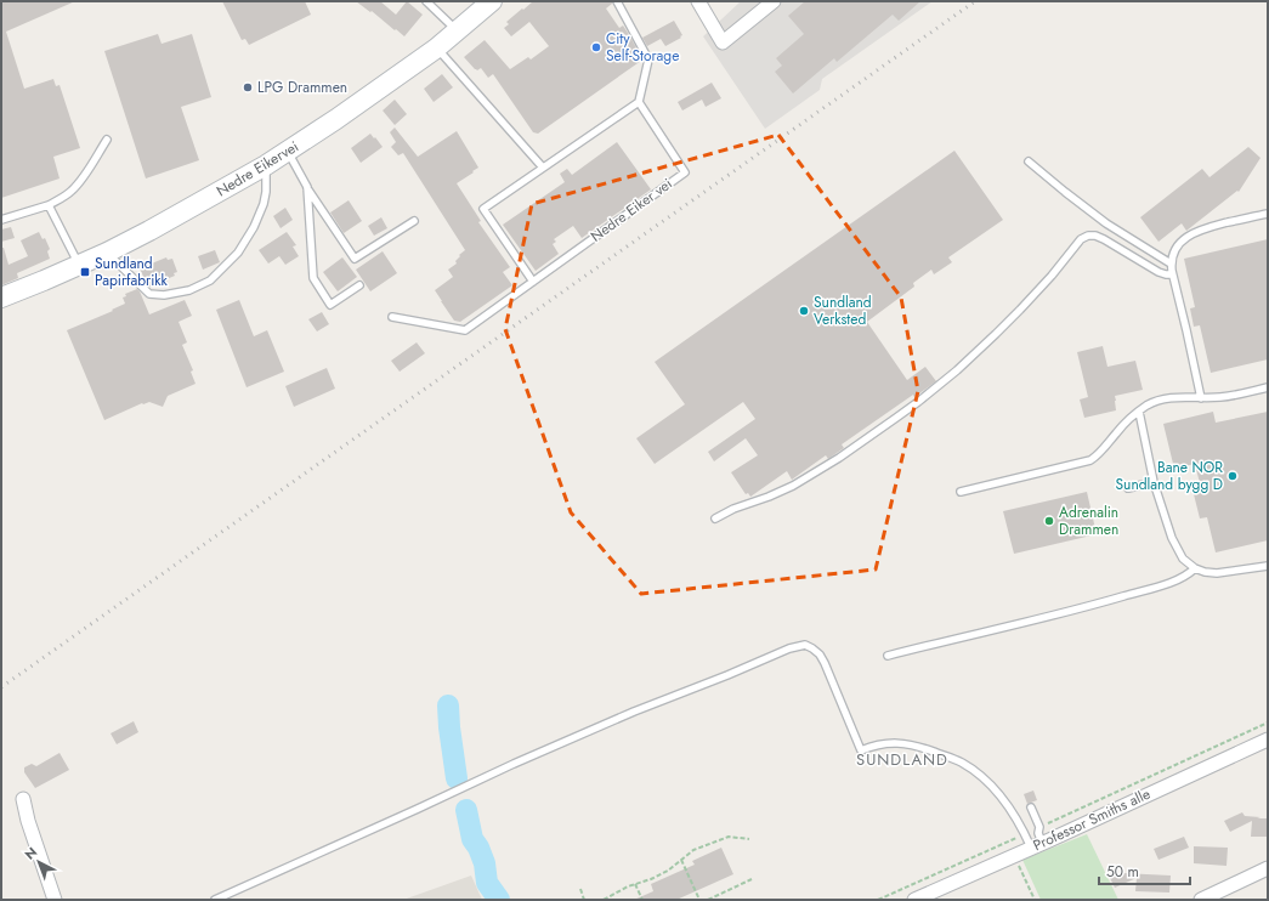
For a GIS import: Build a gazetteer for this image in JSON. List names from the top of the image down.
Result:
{
  "streets": {
    "main road": ["Nedre Eikervei"],
    "street": ["Professor Smiths alle"],
    "lane": ["Nedre Eiker vei"]
  },
  "districts": ["SUNDLAND"],
  "places": {
    "other": [
      "City Self-Storage",
      "LPG Drammen",
      "Sundland Verksted",
      "Bane NOR Sundland bygg D",
      "Adrenalin Drammen"
    ],
    "transit": ["Sundland Papirfabrikk"]
  },
  "scale_bar": "50 m",
  "north": "top left"
}
